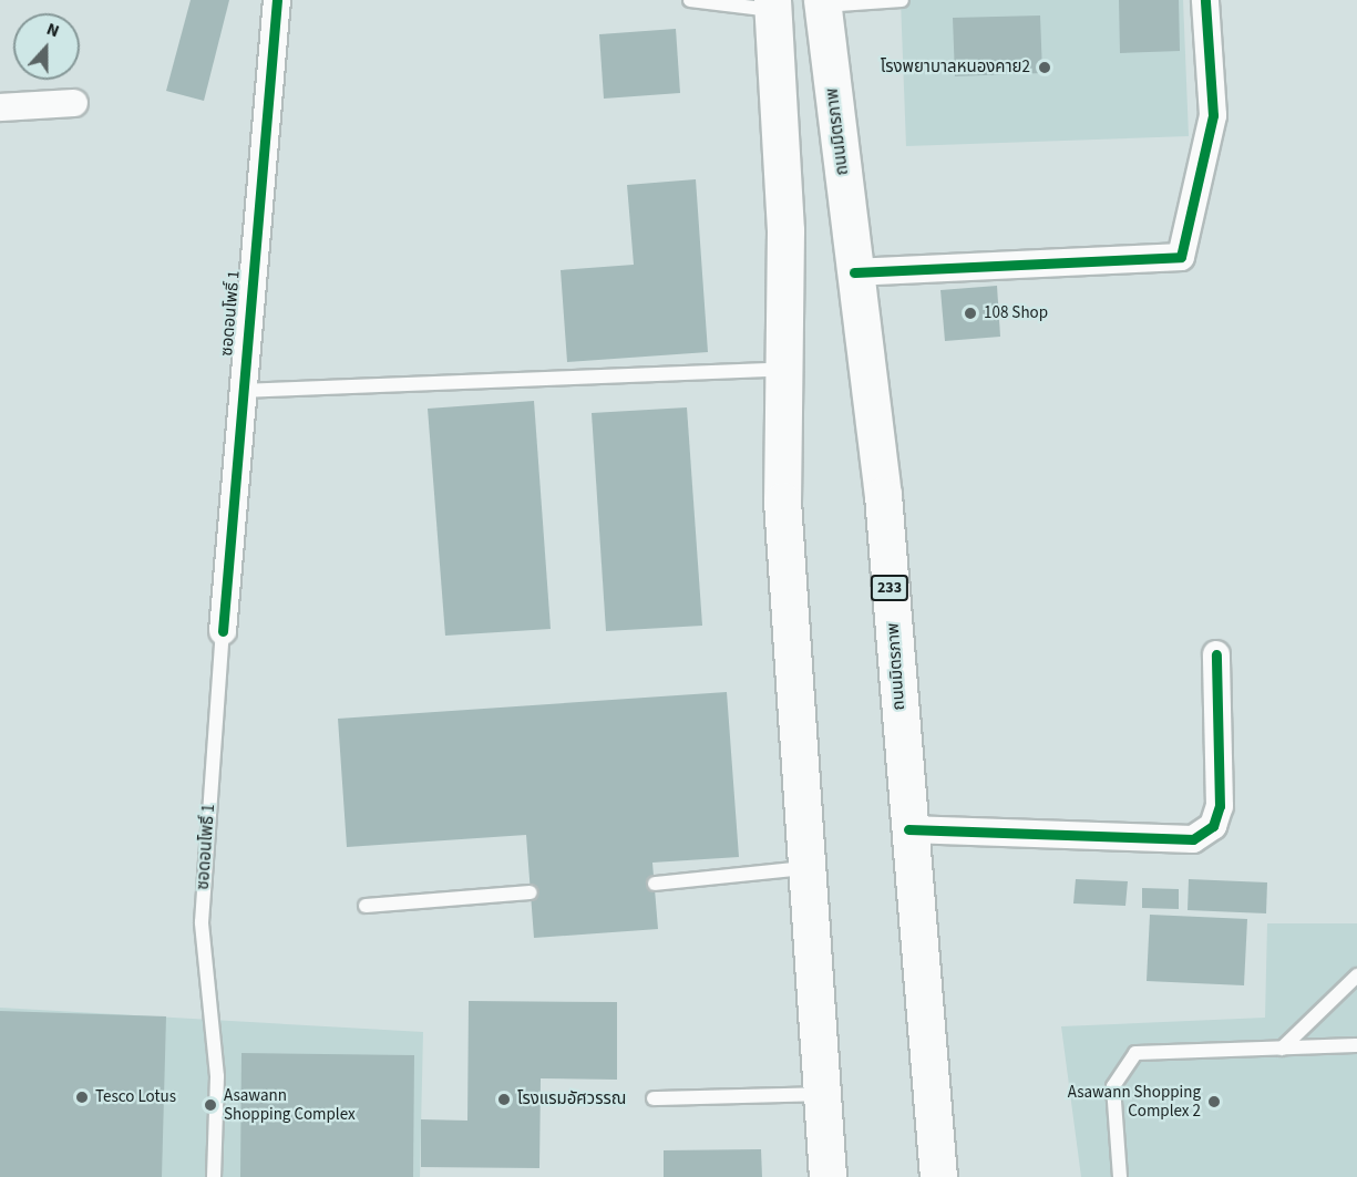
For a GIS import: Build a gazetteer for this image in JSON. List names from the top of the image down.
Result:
{
  "streets": {
    "main road": ["ถนนมิตรภาพ", "233"],
    "street": ["ซอดอนโพธิ์ 1"]
  },
  "places": [
    "โรงพยาบาลหนองคาย2",
    "108 Shop",
    "Tesco Lotus",
    "โรงแรมอัศวรรณ",
    "Asawann Shopping Complex 2",
    "Asawann Shopping Complex"
  ],
  "north": "top"
}
